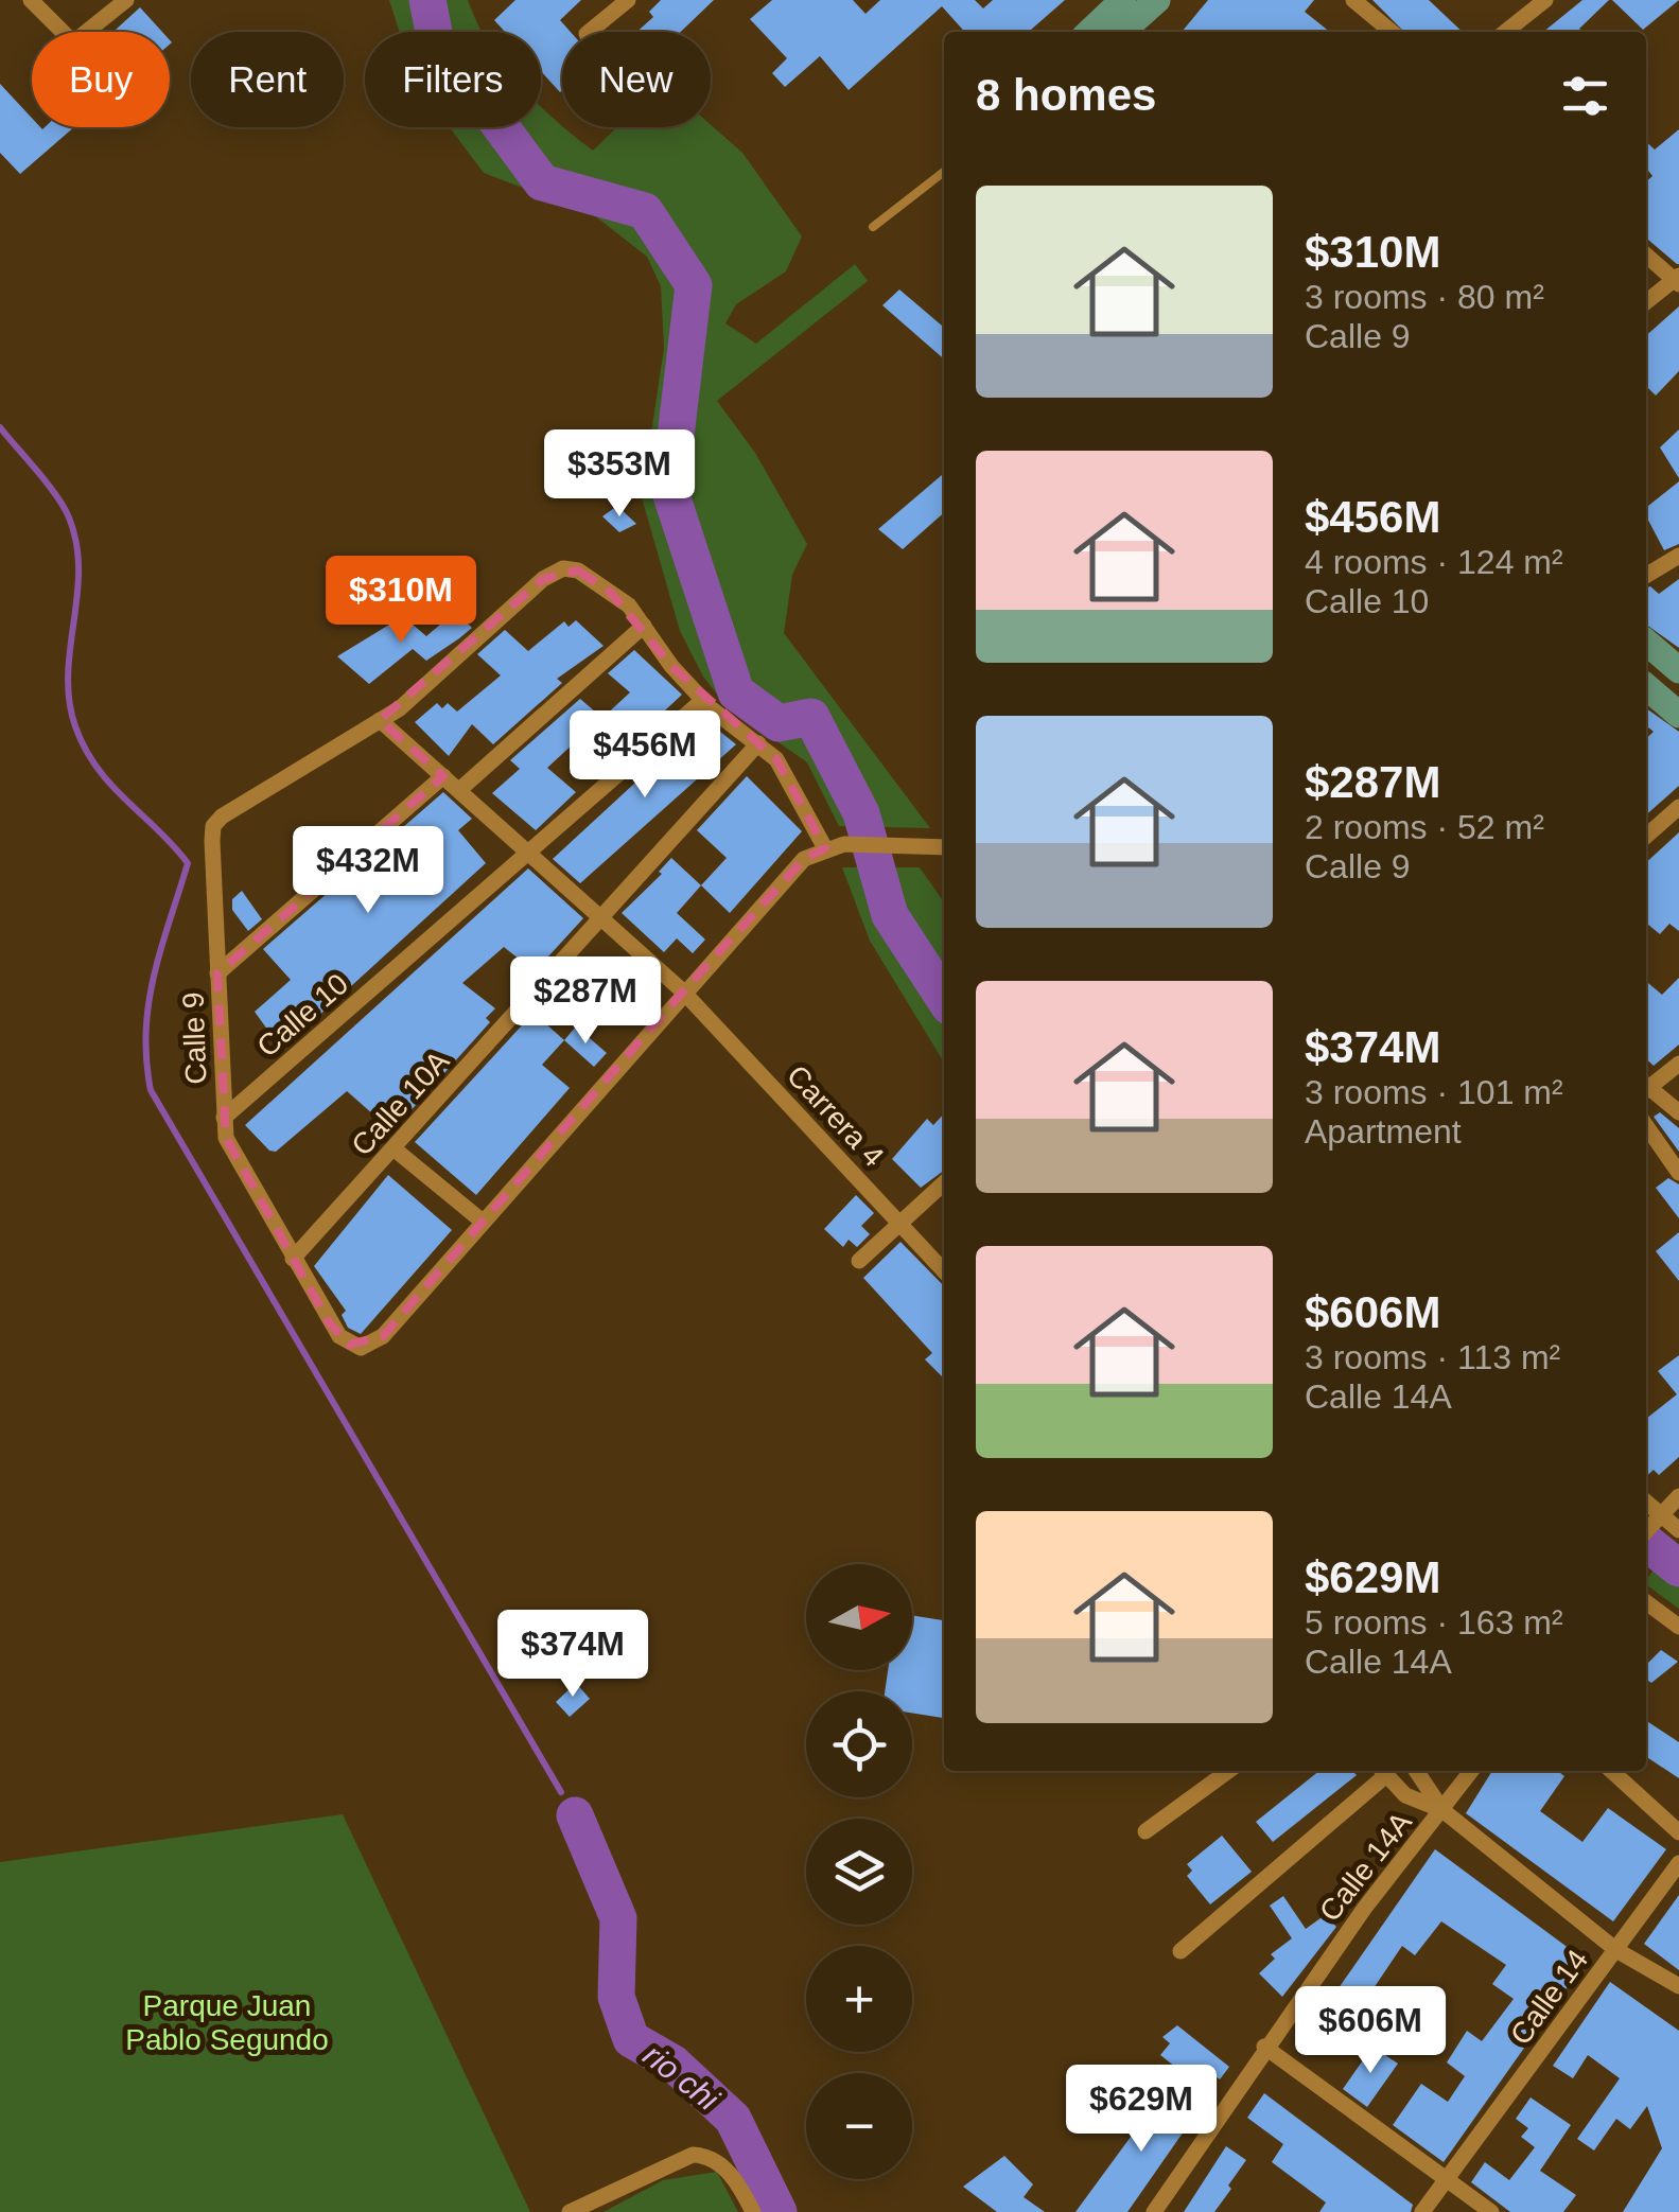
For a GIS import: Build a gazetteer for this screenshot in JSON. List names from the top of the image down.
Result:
{
  "streets": {
    "street": [
      "Calle 10",
      "Calle 9",
      "Calle 10A",
      "Carrera 4",
      "Calle 14A",
      "Calle 14"
    ]
  },
  "crossings": [
    ["Calle 10", "Calle 9"],
    ["Calle 10", "Carrera 4"],
    ["Calle 9", "Calle 10A"],
    ["Calle 9", "Carrera 4"],
    ["Calle 10A", "Carrera 4"]
  ],
  "water": ["rio chi"],
  "parks": ["Parque Juan Pablo Segundo"],
  "north": "right",
  "page": {
    "chip": [
      "Buy",
      "Rent",
      "Filters",
      "New"
    ],
    "heading": "8 homes",
    "list": [
      {
        "name": "$310M",
        "note": "3 rooms · 80 m² · Calle 9"
      },
      {
        "name": "$456M",
        "note": "4 rooms · 124 m² · Calle 10"
      },
      {
        "name": "$287M",
        "note": "2 rooms · 52 m² · Calle 9"
      },
      {
        "name": "$374M",
        "note": "3 rooms · 101 m² · Apartment"
      },
      {
        "name": "$606M",
        "note": "3 rooms · 113 m² · Calle 14A"
      },
      {
        "name": "$629M",
        "note": "5 rooms · 163 m² · Calle 14A"
      }
    ],
    "price": [
      "$353M",
      "$310M",
      "$456M",
      "$432M",
      "$287M",
      "$374M",
      "$606M",
      "$629M"
    ],
    "map_buttons": ["+", "−"]
  }
}
